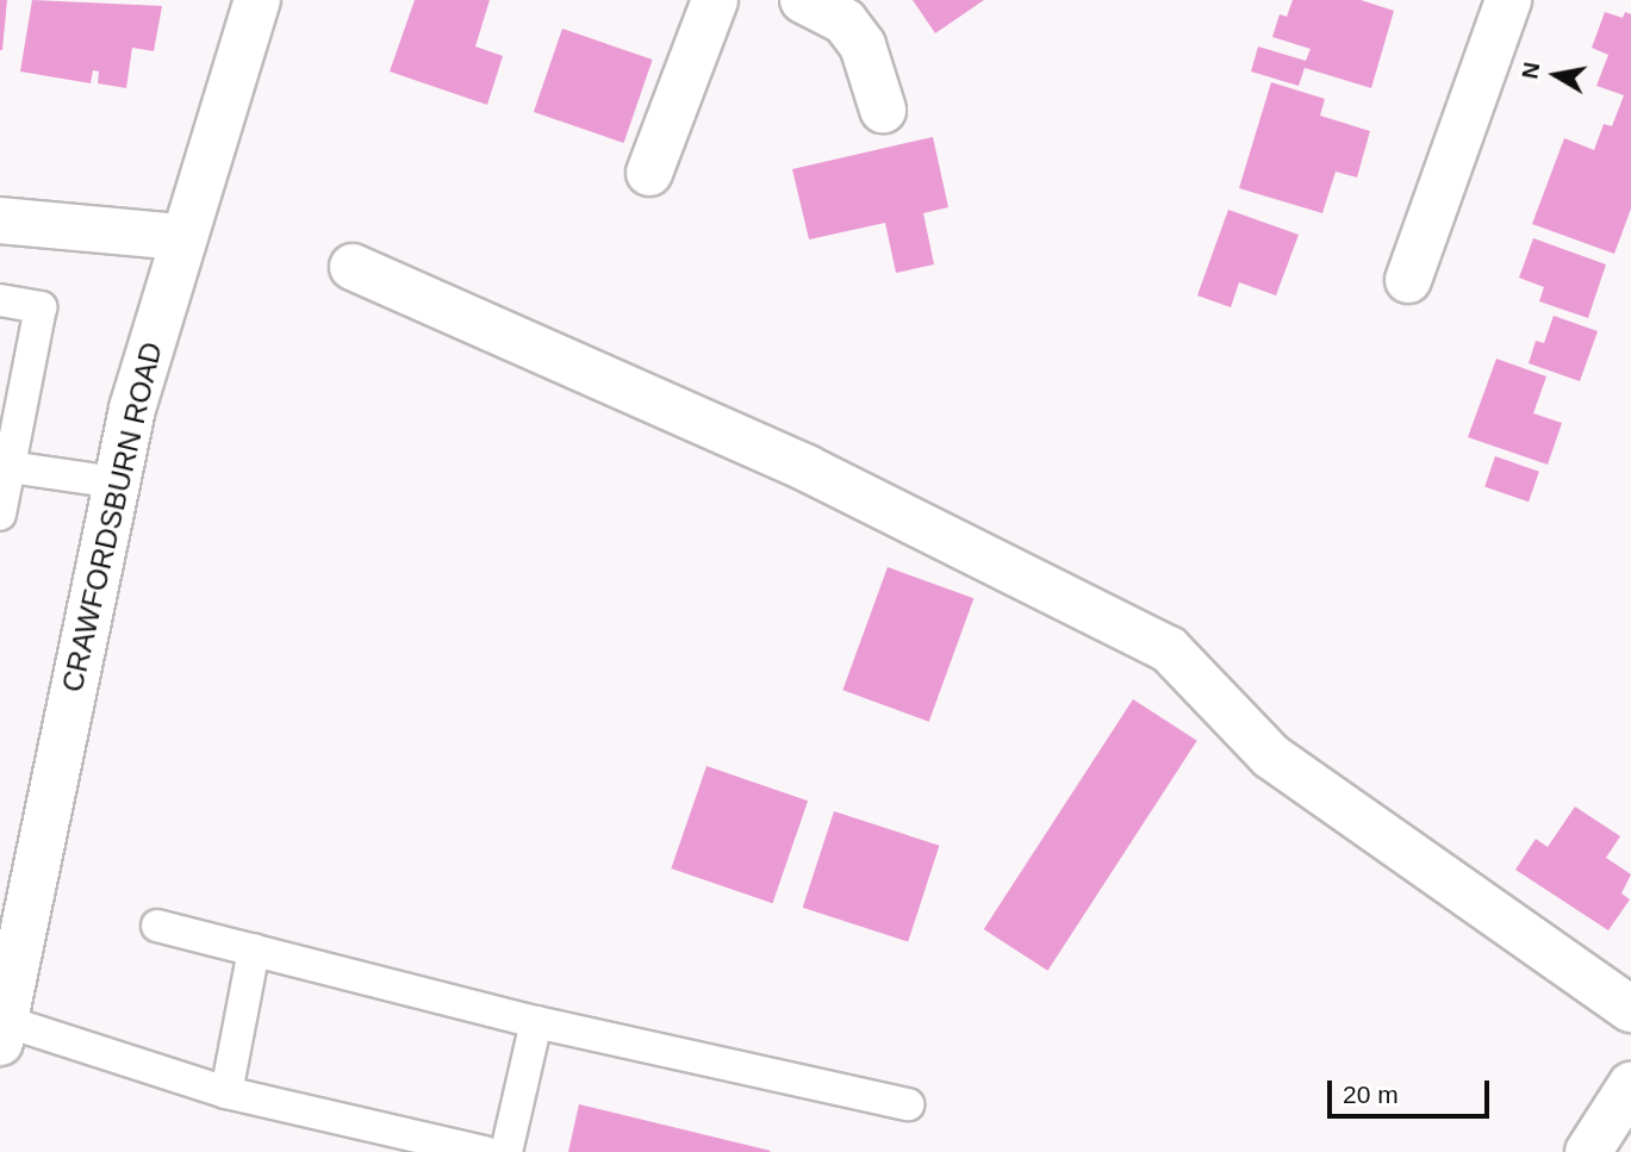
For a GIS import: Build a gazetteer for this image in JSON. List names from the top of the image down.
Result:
{
  "streets": {
    "street": ["CRAWFORDSBURN ROAD"]
  },
  "scale_bar": "20 m",
  "north": "left"
}
